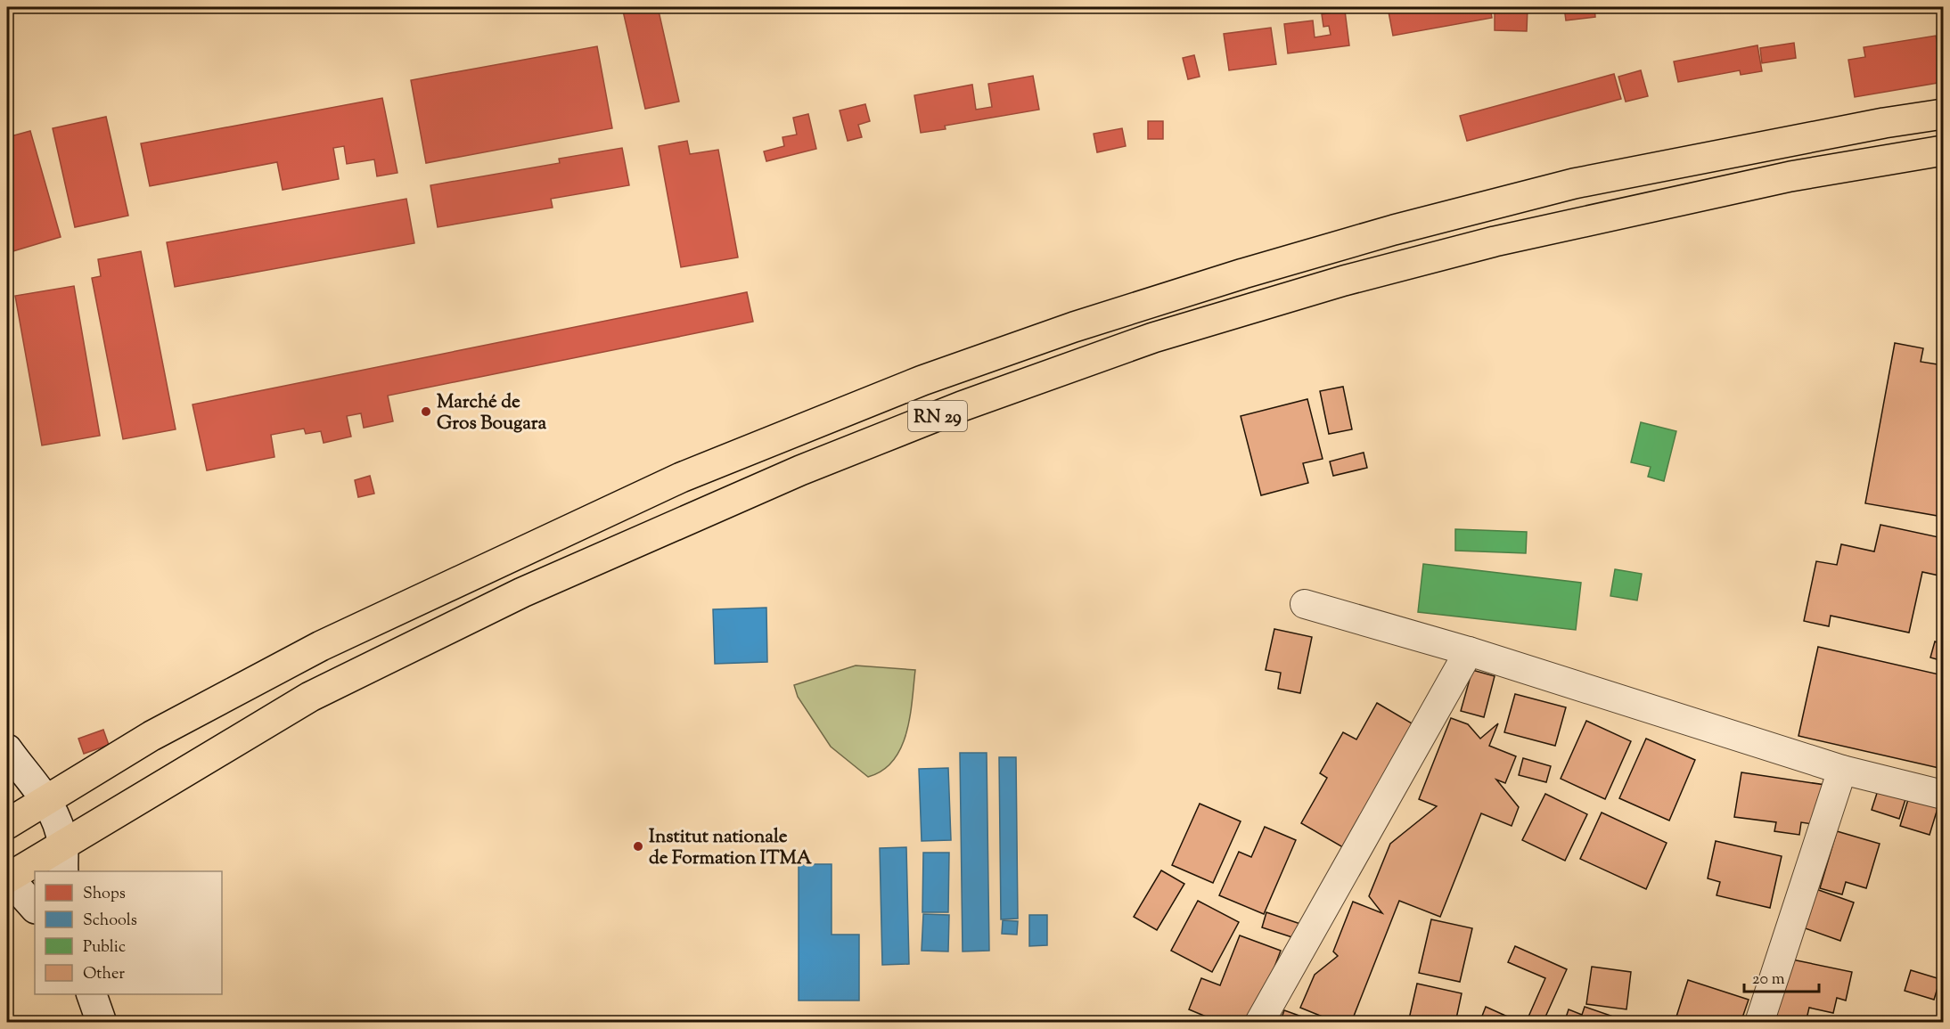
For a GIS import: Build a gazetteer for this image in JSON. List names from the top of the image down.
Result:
{
  "streets": {
    "highway": ["RN 29"]
  },
  "places": ["Marché de Gros Bougara", "Institut nationale de Formation ITMA"],
  "legend": [
    "Shops",
    "Schools",
    "Public",
    "Other"
  ],
  "scale_bar": "20 m"
}
